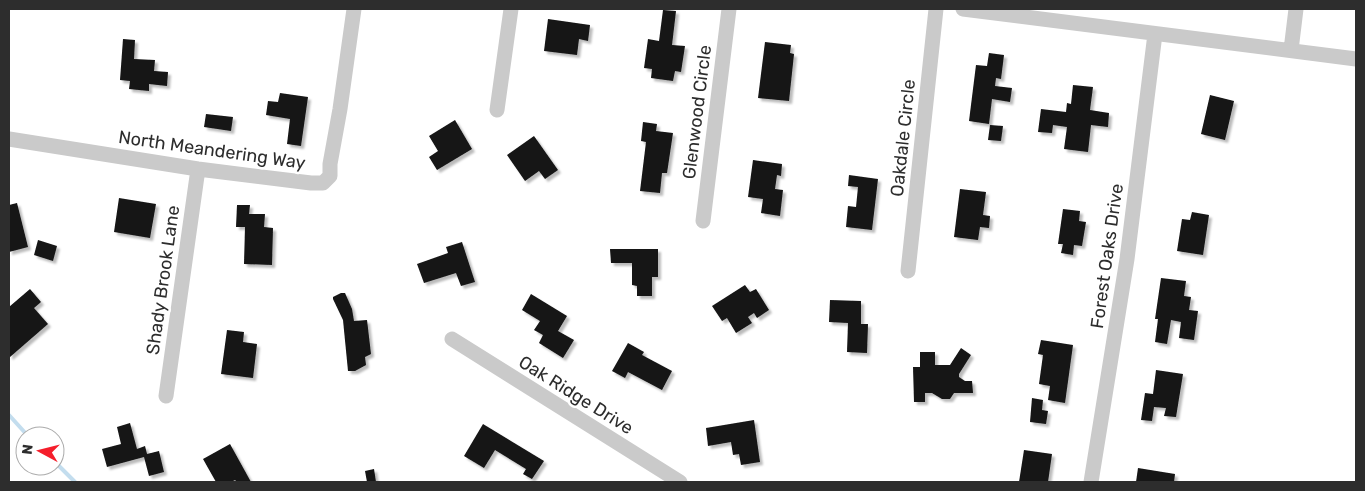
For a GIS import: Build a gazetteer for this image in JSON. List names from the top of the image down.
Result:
{
  "streets": {
    "street": [
      "Glenwood Circle",
      "Oakdale Circle",
      "North Meandering Way",
      "Forest Oaks Drive",
      "Shady Brook Lane",
      "Oak Ridge Drive"
    ]
  },
  "crossings": [
    ["North Meandering Way", "Shady Brook Lane"]
  ],
  "north": "left"
}
